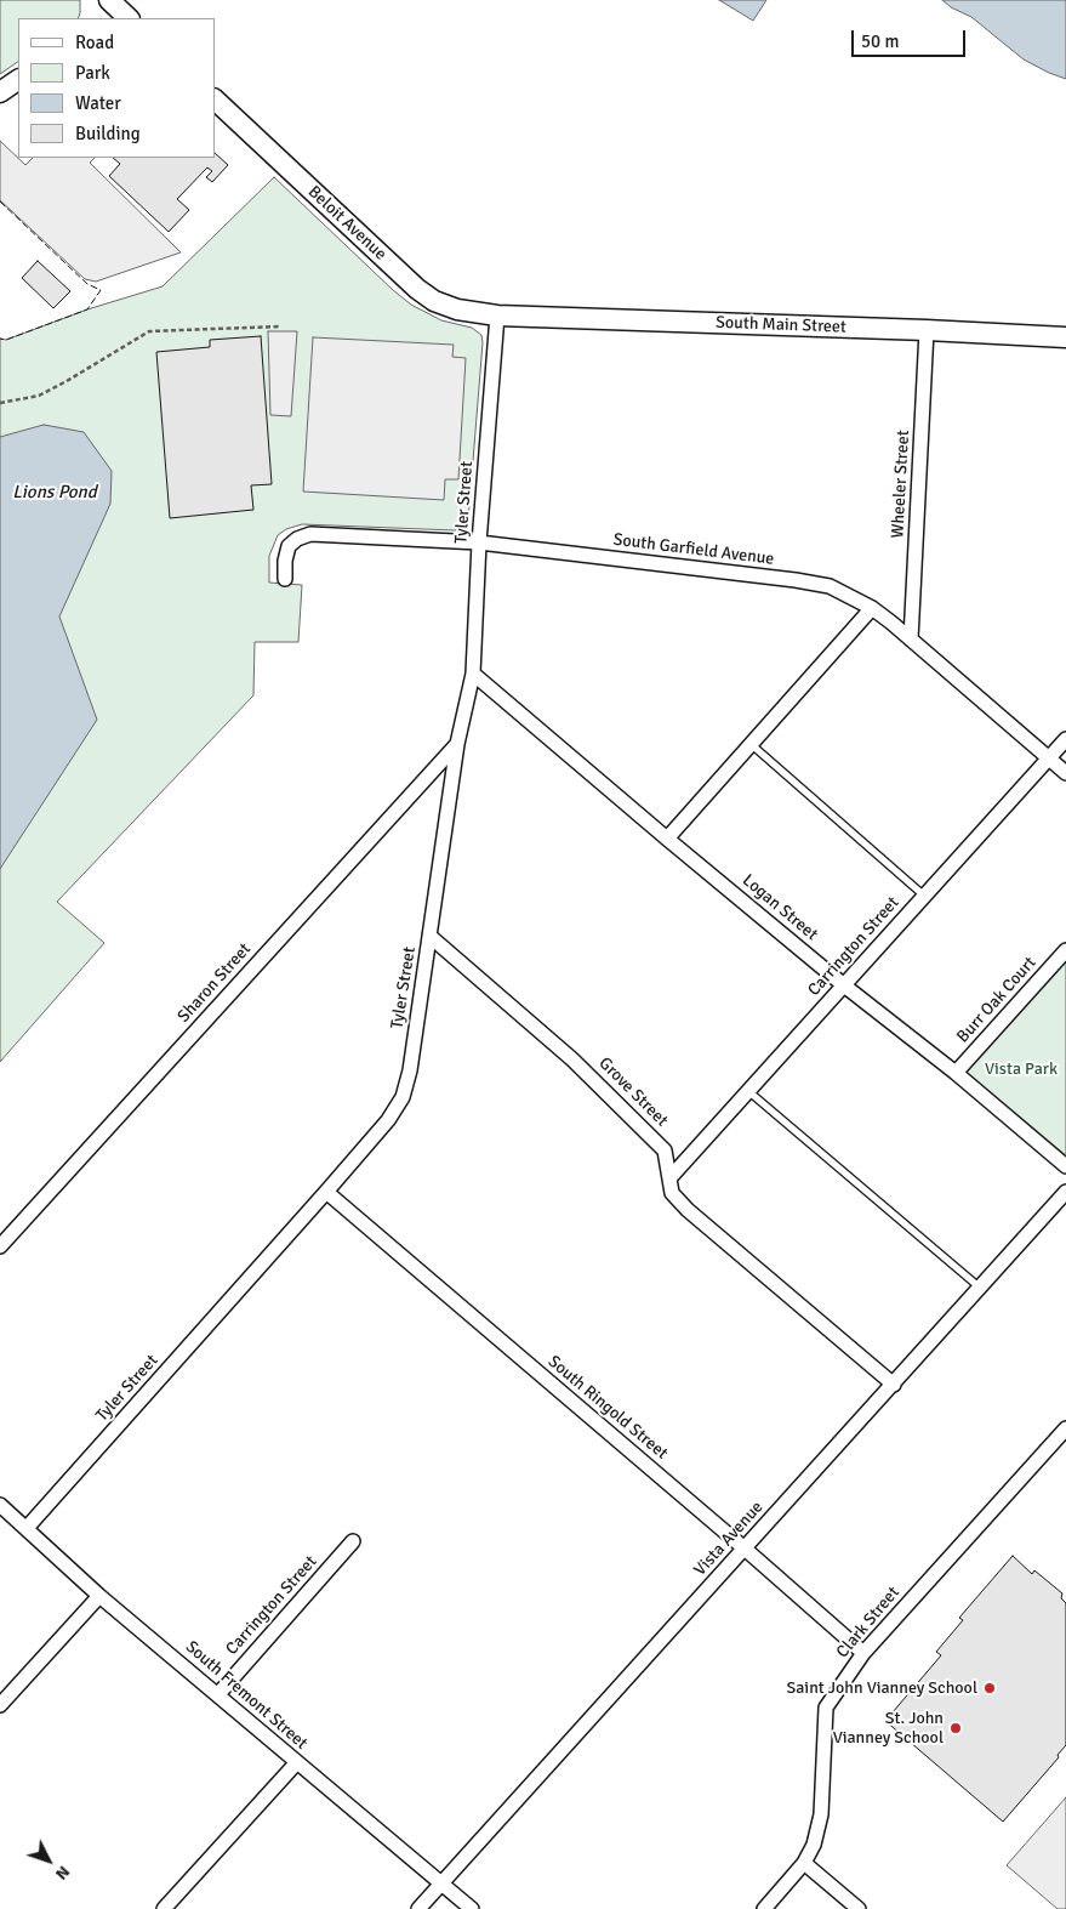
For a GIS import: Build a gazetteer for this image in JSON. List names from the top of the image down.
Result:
{
  "streets": {
    "main road": ["Beloit Avenue", "South Main Street"],
    "street": [
      "Wheeler Street",
      "Tyler Street",
      "South Garfield Avenue",
      "Logan Street",
      "Carrington Street",
      "Sharon Street",
      "Burr Oak Court",
      "Grove Street",
      "South Ringold Street",
      "Vista Avenue",
      "Clark Street",
      "South Fremont Street"
    ]
  },
  "crossings": [
    ["Beloit Avenue", "South Main Street"],
    ["Beloit Avenue", "Tyler Street"],
    ["South Main Street", "Wheeler Street"],
    ["South Main Street", "Tyler Street"],
    ["Wheeler Street", "South Garfield Avenue"],
    ["Tyler Street", "South Garfield Avenue"],
    ["Tyler Street", "Logan Street"],
    ["Tyler Street", "Sharon Street"],
    ["Tyler Street", "Grove Street"],
    ["Tyler Street", "South Ringold Street"],
    ["Tyler Street", "South Fremont Street"],
    ["South Garfield Avenue", "Carrington Street"],
    ["Logan Street", "Carrington Street"],
    ["Logan Street", "Burr Oak Court"],
    ["Carrington Street", "Grove Street"],
    ["Carrington Street", "South Fremont Street"],
    ["Grove Street", "Vista Avenue"],
    ["South Ringold Street", "Vista Avenue"],
    ["South Ringold Street", "Clark Street"],
    ["Vista Avenue", "South Fremont Street"]
  ],
  "water": ["Lions Pond"],
  "parks": ["Vista Park"],
  "places": ["Saint John Vianney School", "St. John Vianney School"],
  "legend": [
    "Road",
    "Park",
    "Water",
    "Building"
  ],
  "scale_bar": "50 m",
  "north": "bottom right"
}
